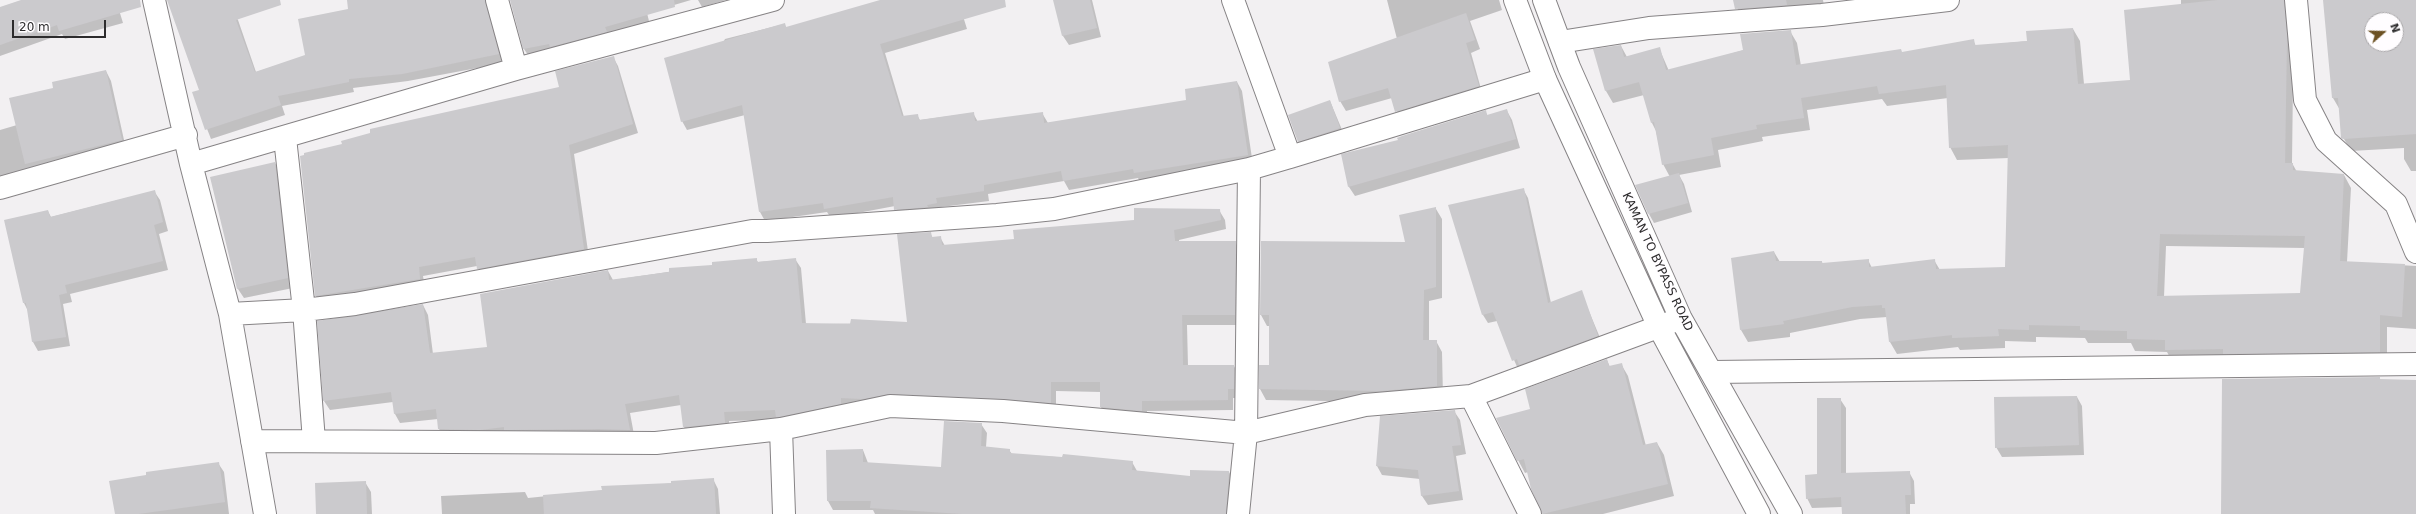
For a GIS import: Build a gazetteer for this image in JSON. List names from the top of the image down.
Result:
{
  "streets": {
    "street": ["KAMAN TO BYPASS ROAD"]
  },
  "scale_bar": "20 m",
  "north": "right"
}
